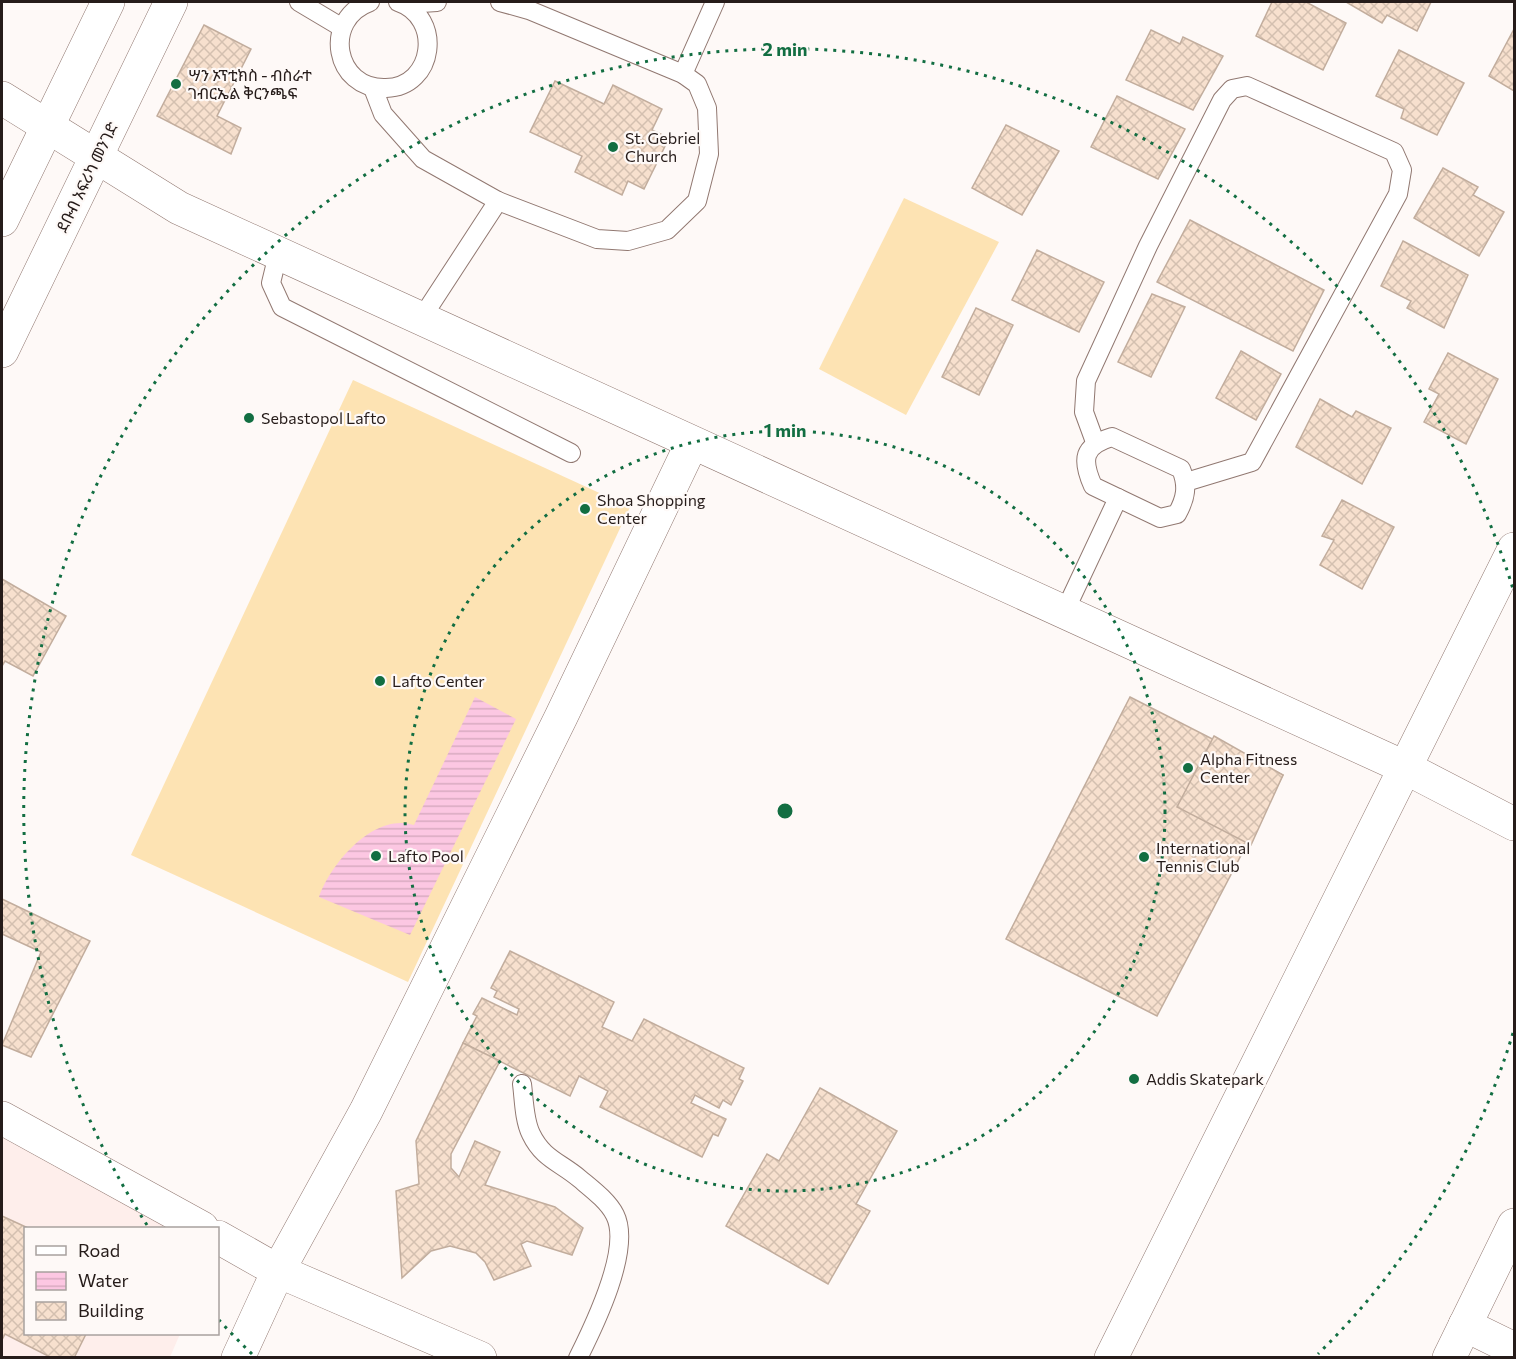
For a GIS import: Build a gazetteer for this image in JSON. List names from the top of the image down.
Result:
{
  "streets": {
    "street": ["ደቡብ አፍሪካ መንገድ"]
  },
  "places": [
    "ሣን ኦፕቲክስ - ብስራተ ገብርኤል ቅርንጫፍ",
    "St. Gebriel Church",
    "Sebastopol Lafto",
    "Shoa Shopping Center",
    "Lafto Center",
    "Alpha Fitness Center",
    "Lafto Pool",
    "International Tennis Club",
    "Addis Skatepark"
  ],
  "legend": ["Road", "Water", "Building"],
  "rings": ["2 min", "1 min"]
}
